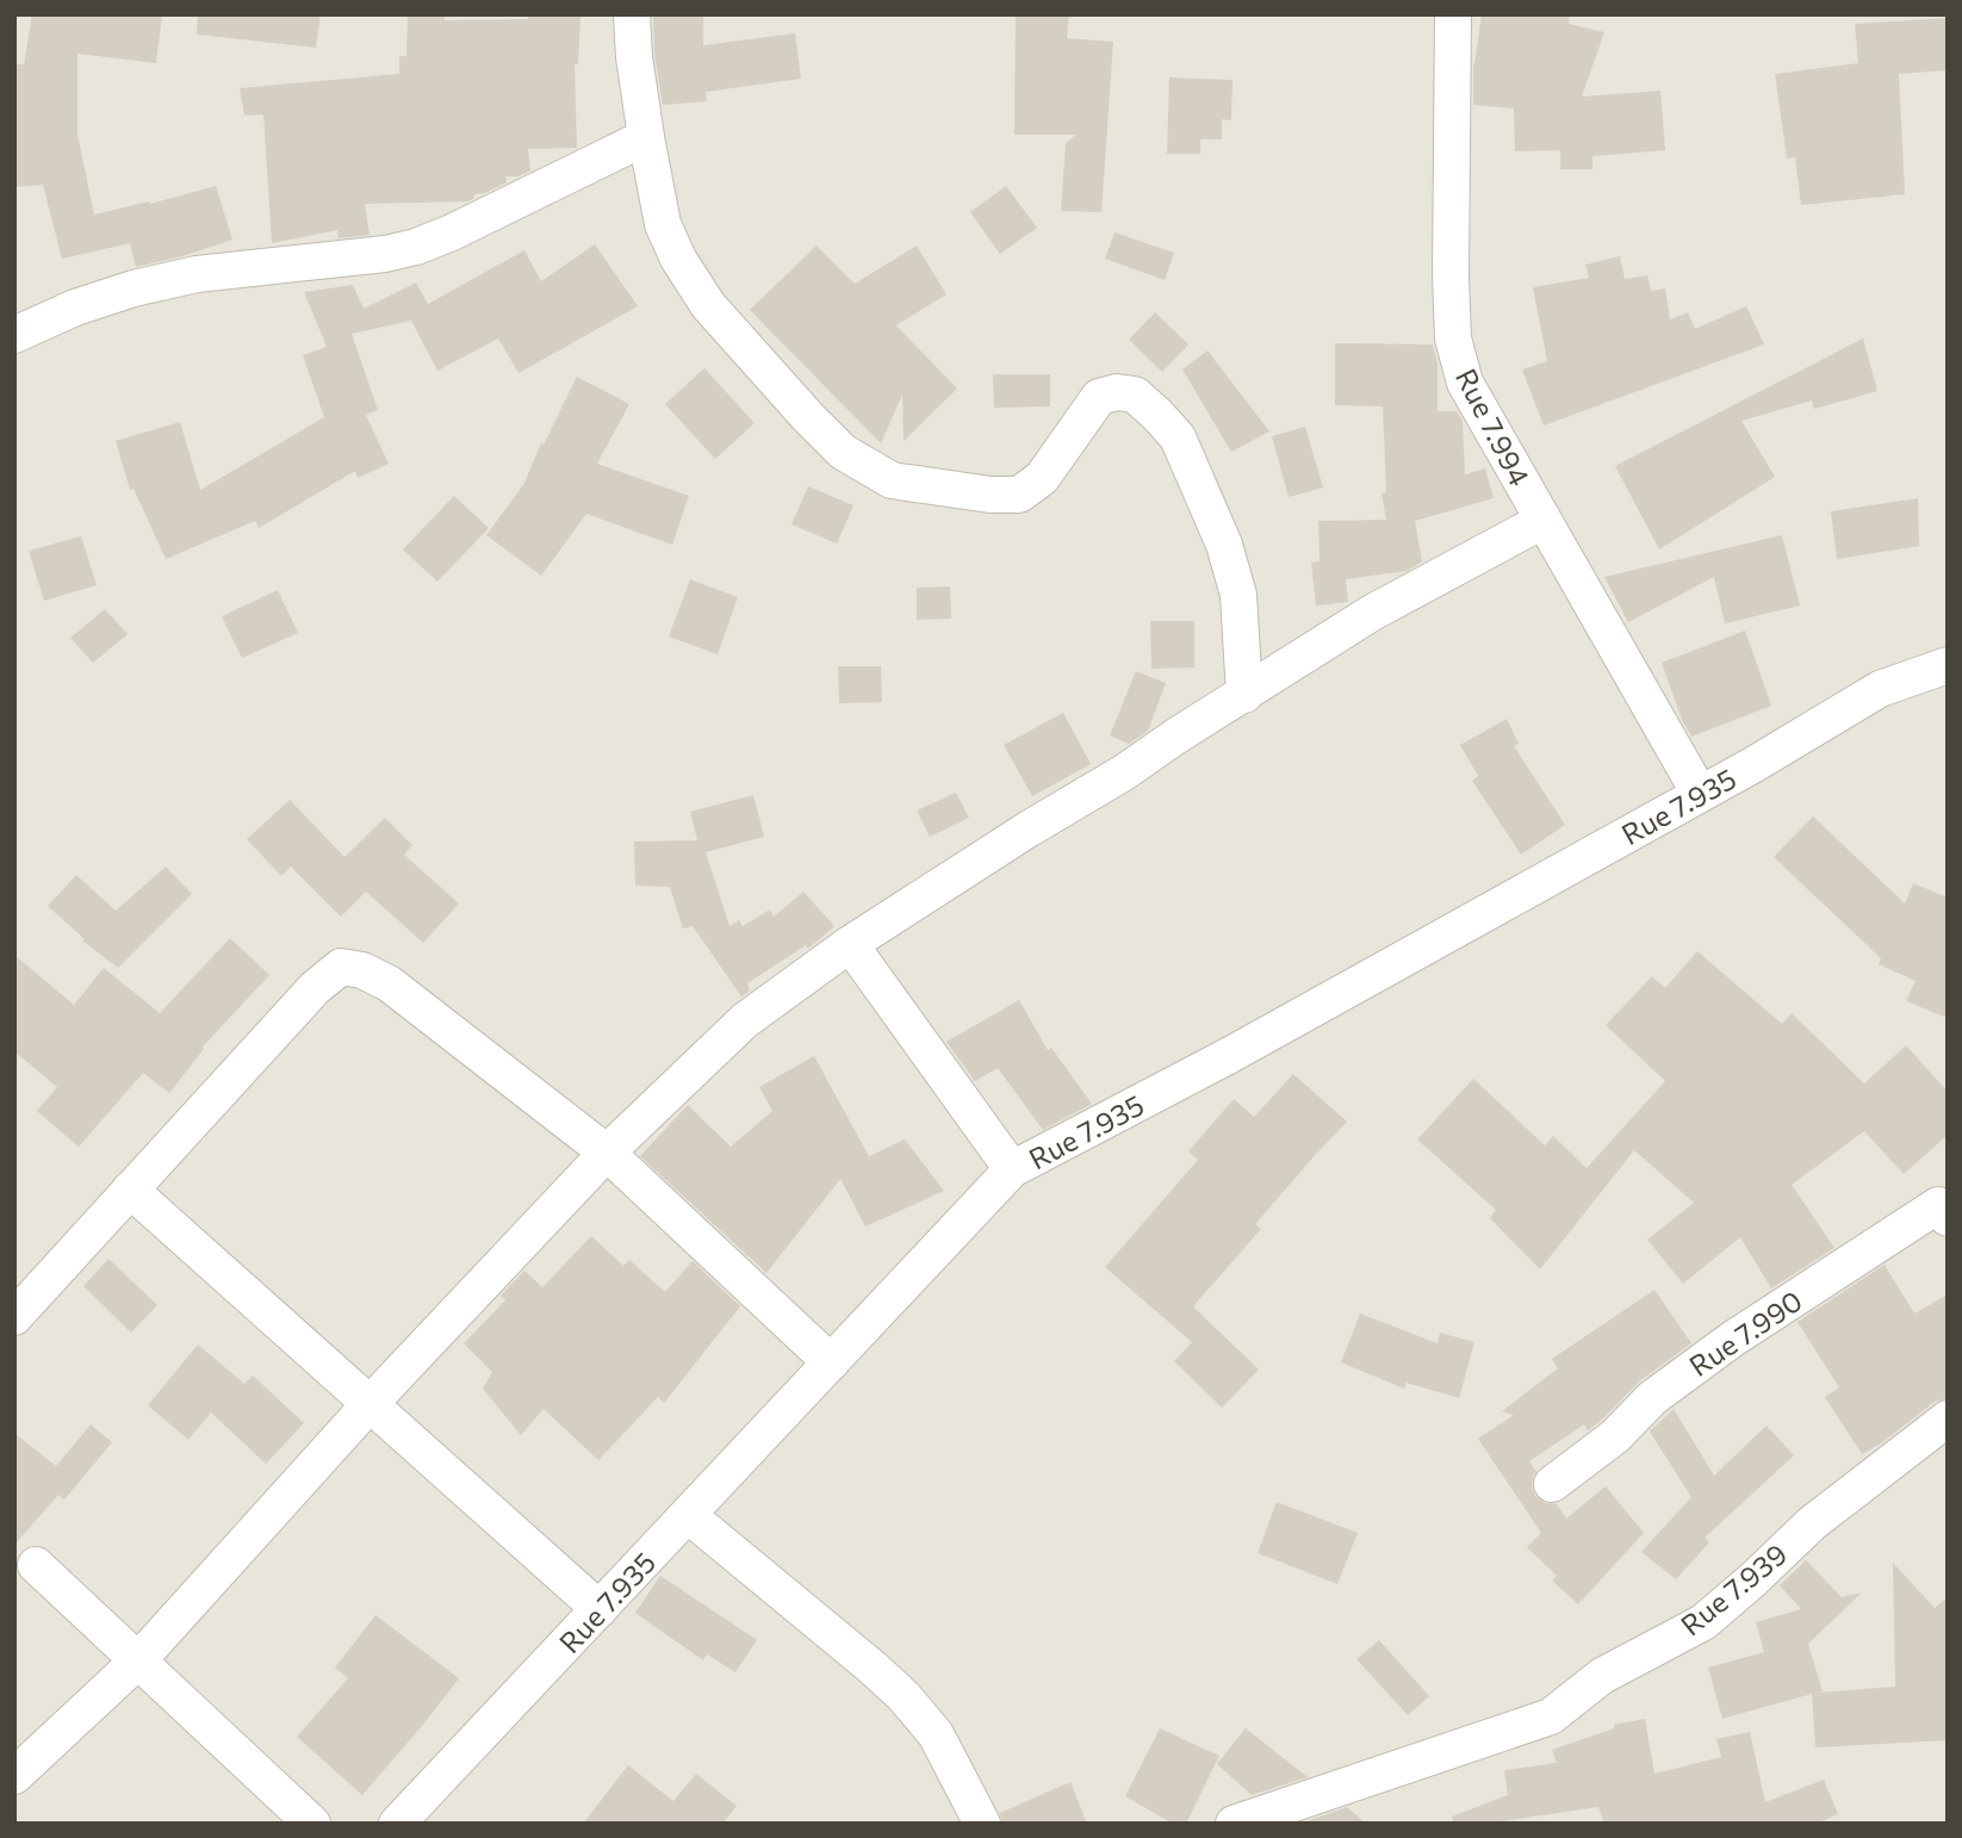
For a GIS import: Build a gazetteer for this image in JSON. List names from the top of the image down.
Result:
{
  "streets": {
    "street": [
      "Rue 7.994",
      "Rue 7.935",
      "Rue 7.990",
      "Rue 7.939"
    ]
  },
  "crossings": [
    ["Rue 7.994", "Rue 7.935"]
  ]
}
